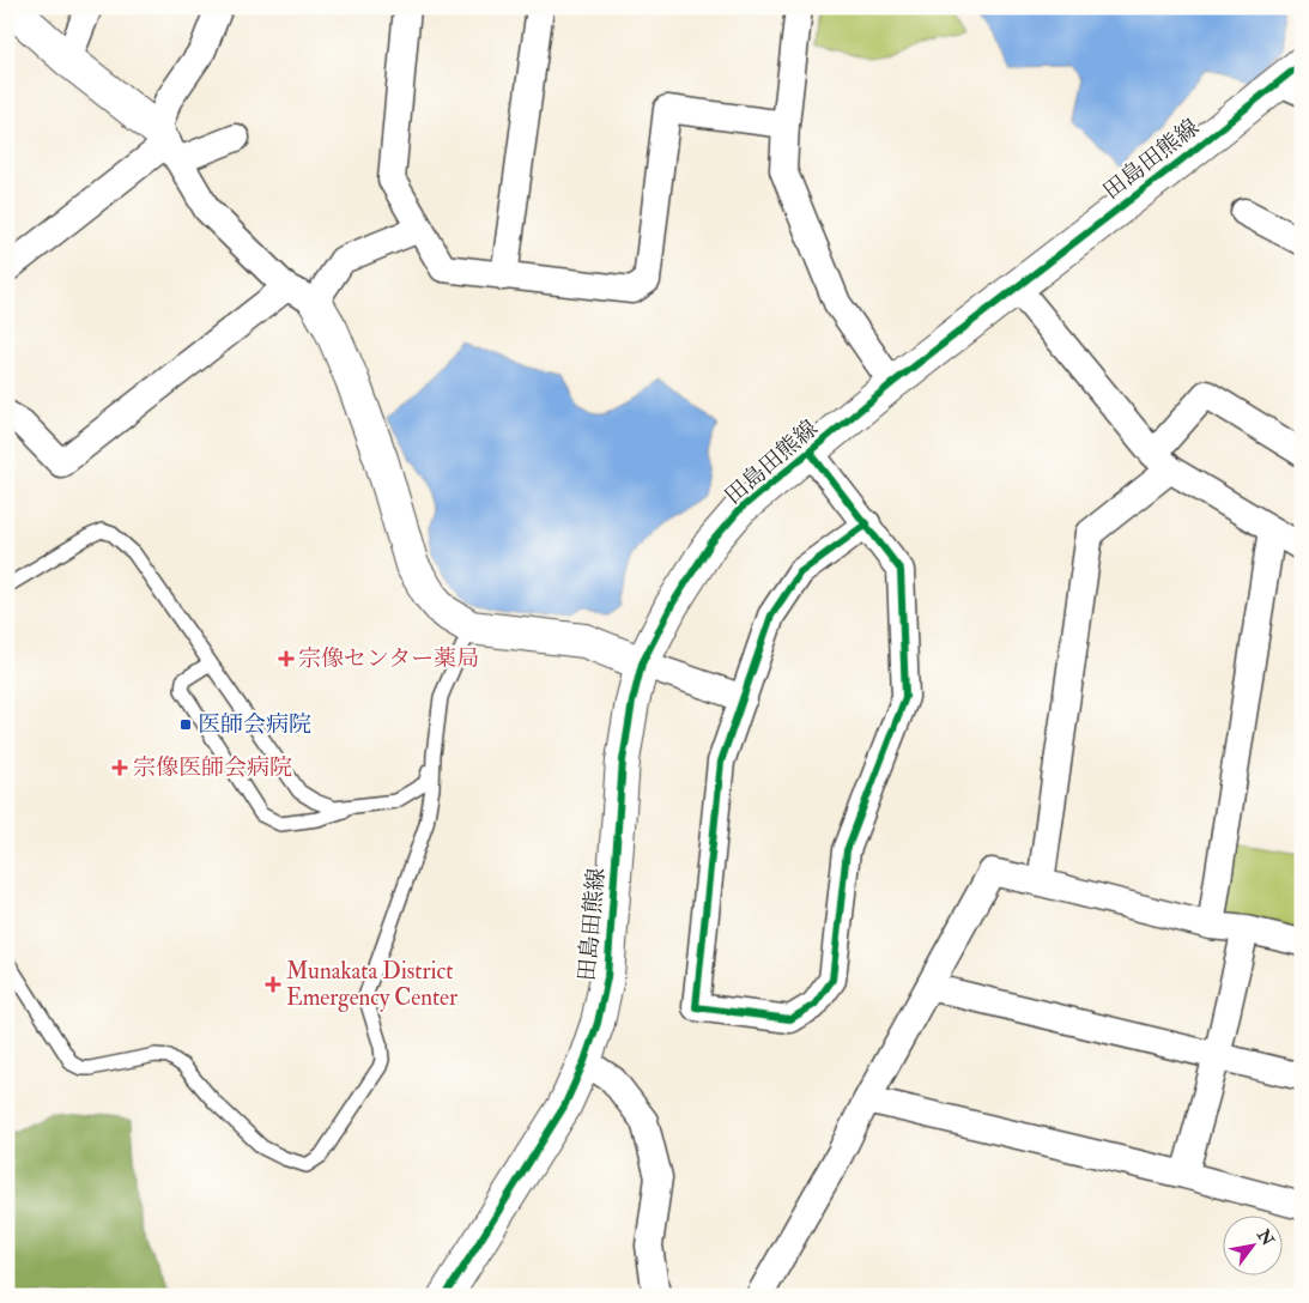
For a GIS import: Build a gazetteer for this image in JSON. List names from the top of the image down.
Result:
{
  "streets": {
    "main road": ["田島田熊線"]
  },
  "places": {
    "health": ["宗像センター薬局", "宗像医師会病院", "Munakata District Emergency Center"],
    "transit": ["医師会病院"]
  },
  "north": "top right"
}
